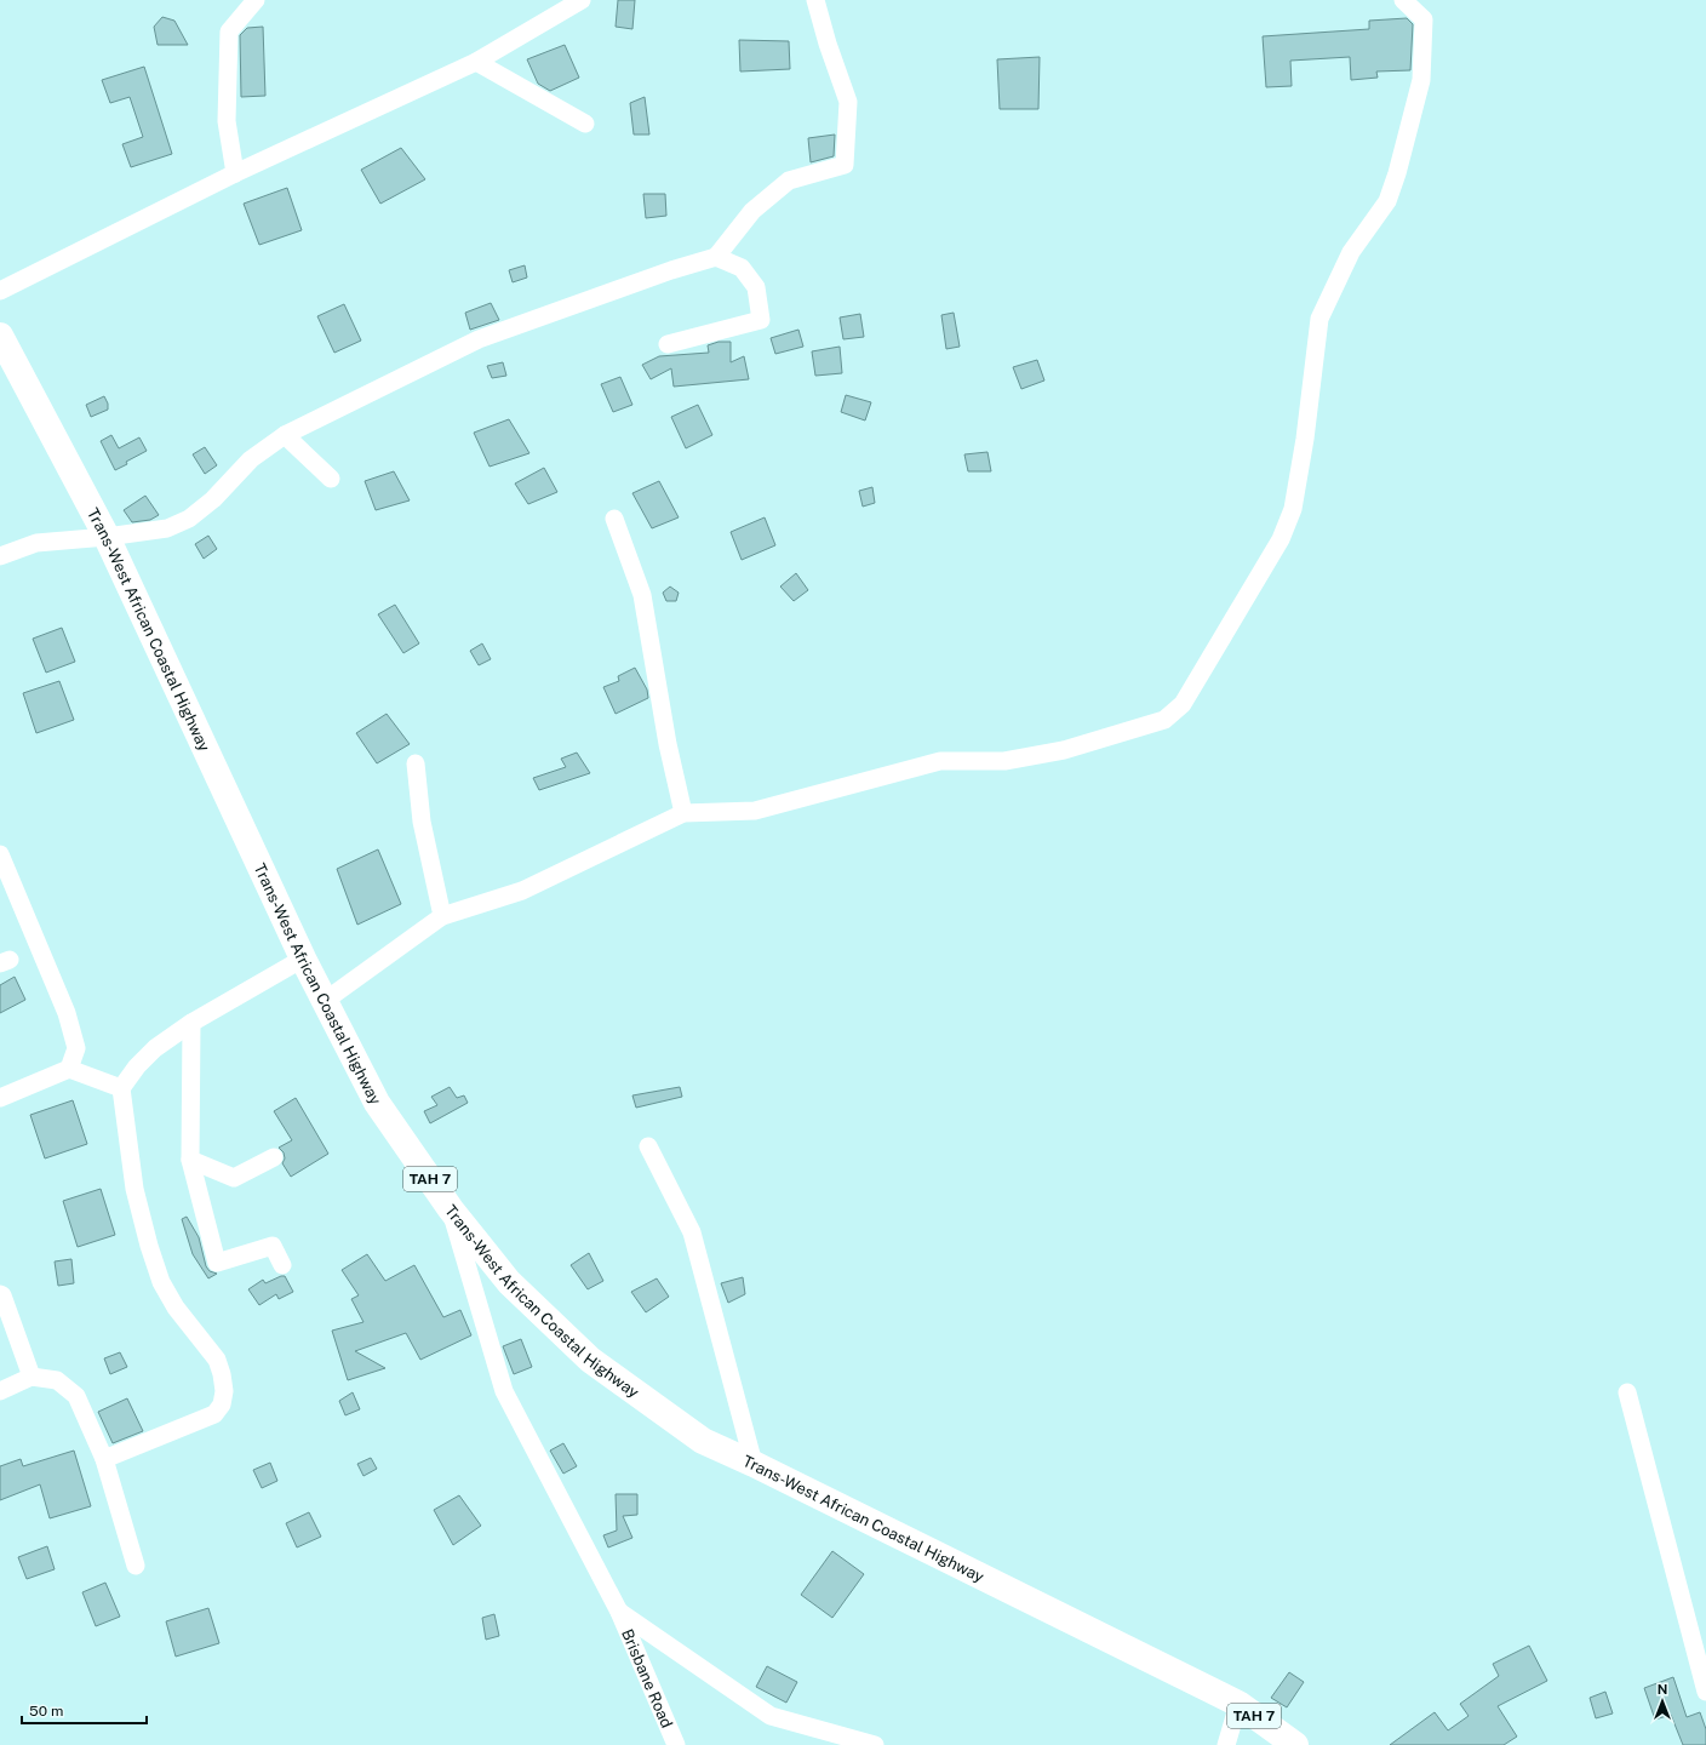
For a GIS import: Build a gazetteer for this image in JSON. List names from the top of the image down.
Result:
{
  "streets": {
    "highway": ["Trans-West African Coastal Highway", "TAH 7"],
    "street": ["Brisbane Road"]
  },
  "crossings": [
    ["Trans-West African Coastal Highway", "Brisbane Road"]
  ],
  "scale_bar": "50 m",
  "north": "top"
}
